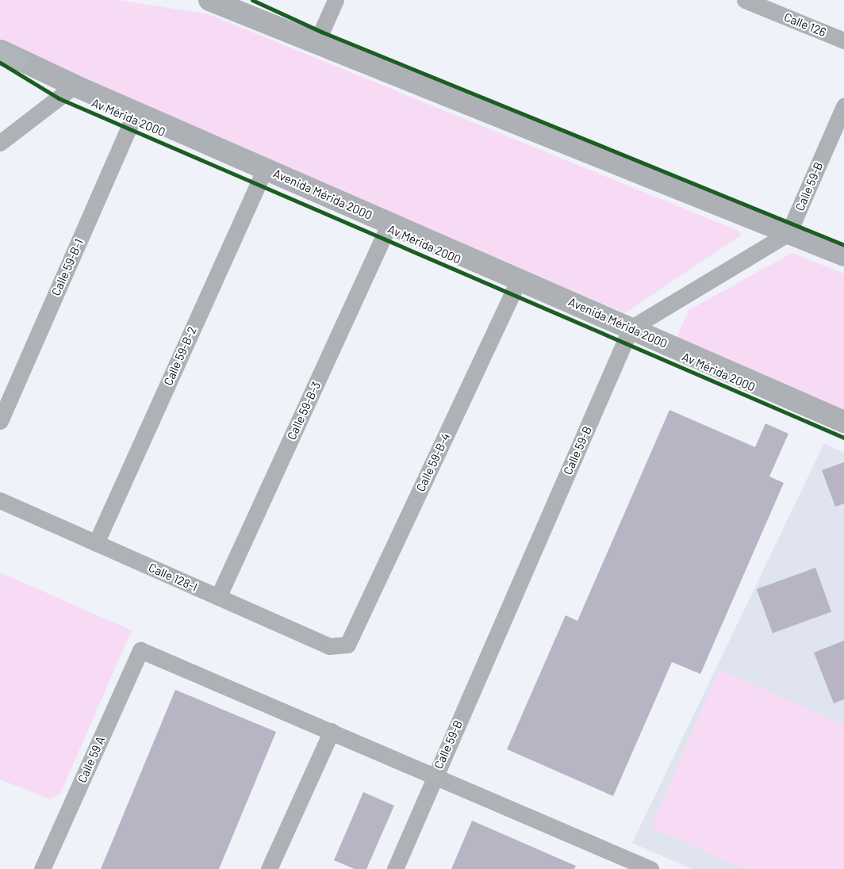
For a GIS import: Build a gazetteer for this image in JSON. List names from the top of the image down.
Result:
{
  "streets": {
    "main road": ["Avenida Mérida 2000"],
    "street": [
      "Calle 126",
      "Calle 59-B",
      "Calle 59-B-1",
      "Calle 59-B-2",
      "Calle 59-B-3",
      "Calle 59-B-4",
      "Calle 128-I",
      "Calle 59 A"
    ],
    "cycle path": ["Av Mérida 2000"]
  },
  "crossings": [
    ["Calle 59-B", "Avenida Mérida 2000"],
    ["Avenida Mérida 2000", "Calle 59-B-1"],
    ["Avenida Mérida 2000", "Calle 59-B-2"],
    ["Avenida Mérida 2000", "Calle 59-B-3"],
    ["Avenida Mérida 2000", "Calle 59-B-4"],
    ["Calle 59-B-2", "Calle 128-I"],
    ["Calle 59-B-3", "Calle 128-I"],
    ["Calle 59-B-4", "Calle 128-I"]
  ]
}
